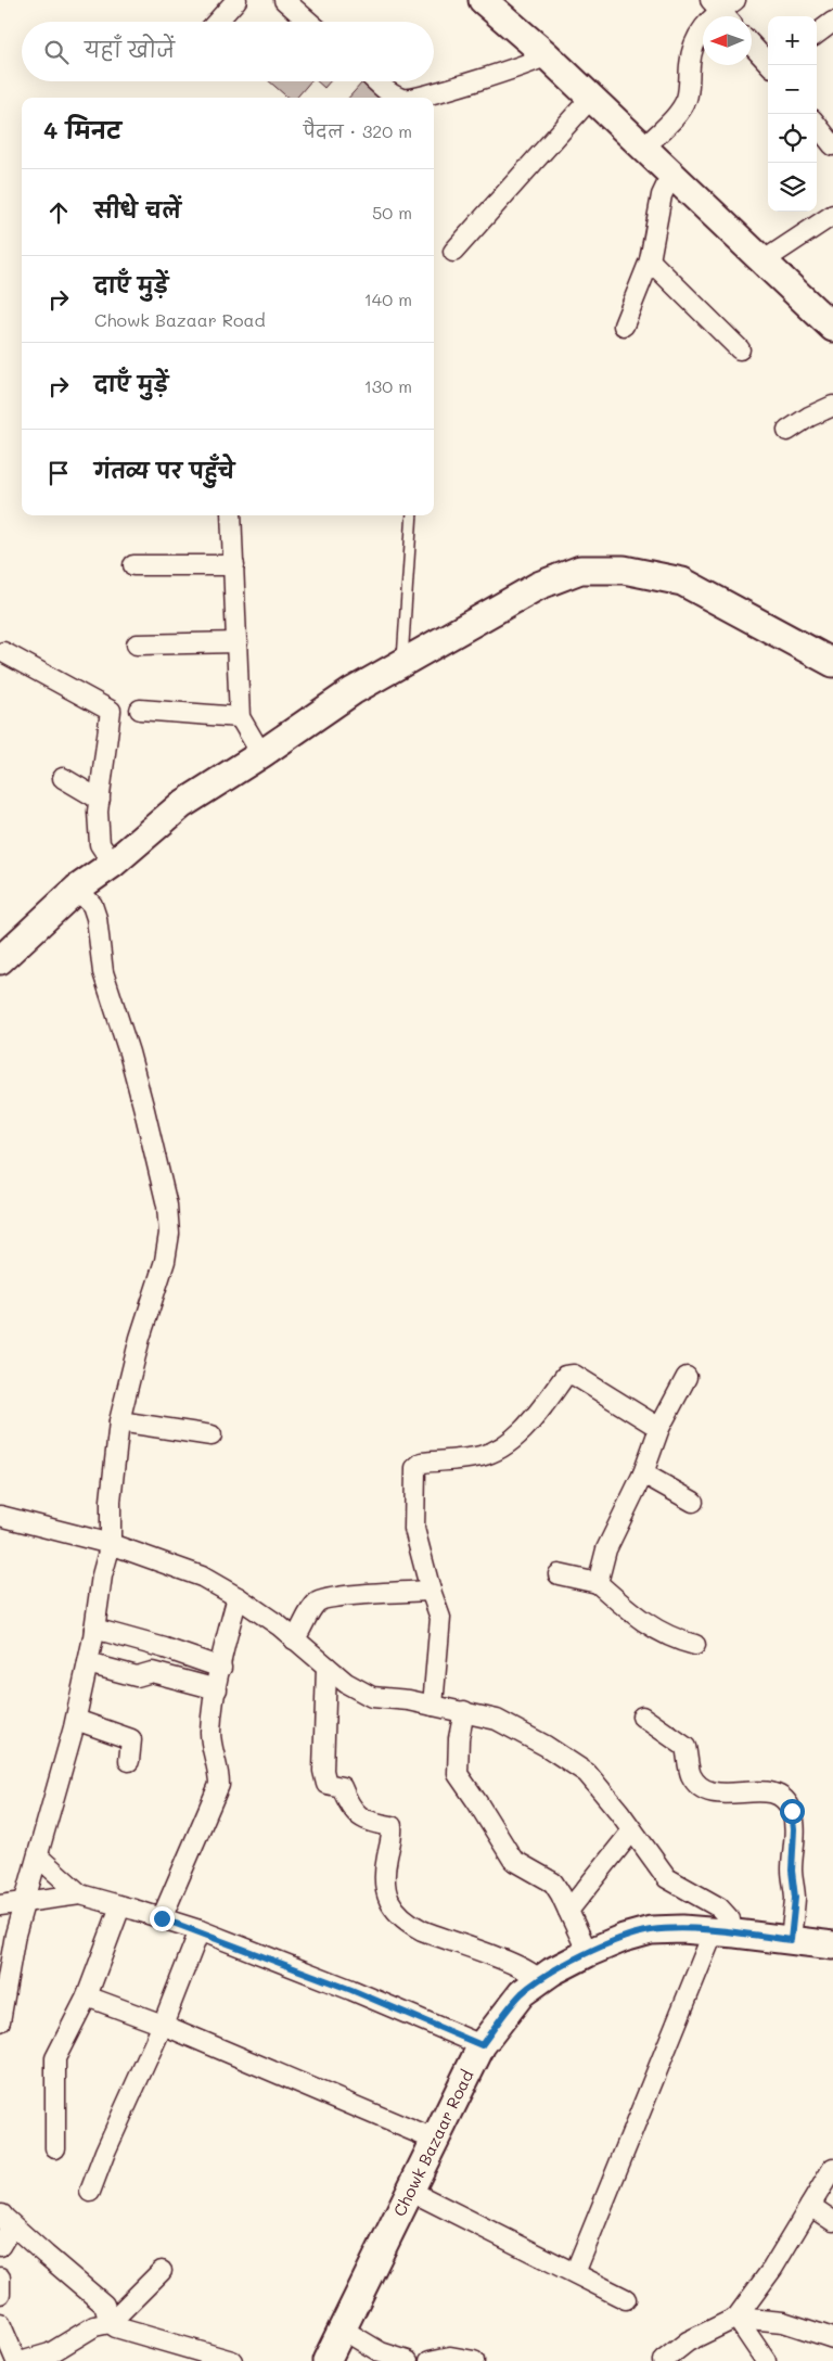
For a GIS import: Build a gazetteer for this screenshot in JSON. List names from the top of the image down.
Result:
{
  "streets": {
    "main road": ["Chowk Bazaar Road"]
  },
  "north": "left",
  "page": {
    "map_buttons": ["+", "−"],
    "search": "यहाँ खोजें",
    "heading": ["4 मिनट", "पैदल · 320 m"],
    "list": [
      ["सीधे चलें", "50 m"],
      ["दाएँ मुड़ें", "Chowk Bazaar Road", "140 m"],
      ["दाएँ मुड़ें", "130 m"],
      "गंतव्य पर पहुँचे"
    ]
  }
}
